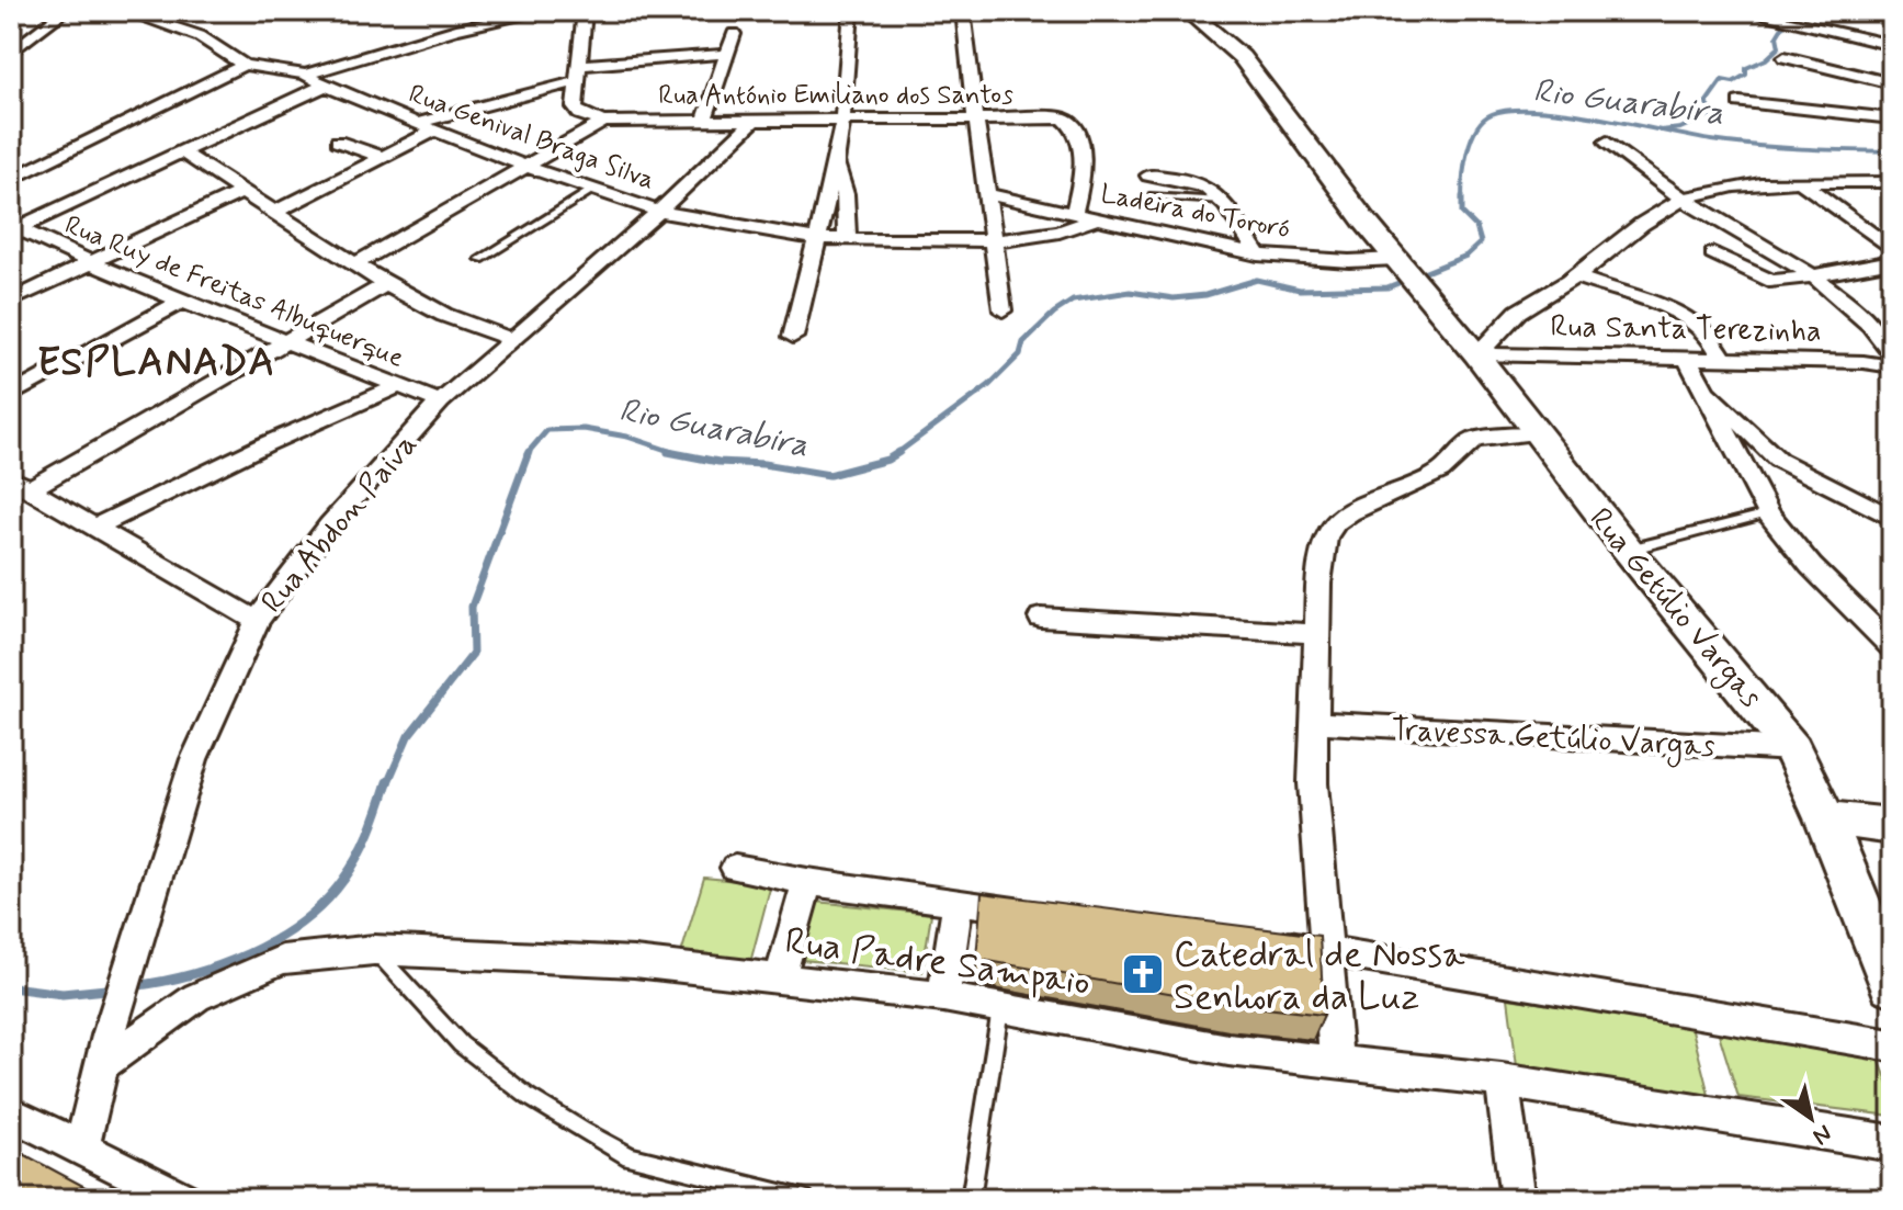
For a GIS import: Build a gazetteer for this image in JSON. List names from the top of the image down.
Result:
{
  "streets": {
    "main road": ["Rua Getúlio Vargas"],
    "street": [
      "Rua António Emiliano dos Santos",
      "Rua Genival Braga Silva",
      "Ladeira do Tororó",
      "Rua Ruy de Freitas Albuquerque",
      "Rua Santa Terezinha",
      "Rua Abdon Paiva",
      "Travessa Getúlio Vargas",
      "Rua Padre Sampaio"
    ]
  },
  "crossings": [
    ["Rua António Emiliano dos Santos", "Ladeira do Tororó"],
    ["Rua António Emiliano dos Santos", "Rua Abdon Paiva"],
    ["Rua Genival Braga Silva", "Ladeira do Tororó"],
    ["Rua Genival Braga Silva", "Rua Abdon Paiva"],
    ["Ladeira do Tororó", "Rua Getúlio Vargas"],
    ["Rua Ruy de Freitas Albuquerque", "Rua Abdon Paiva"],
    ["Rua Santa Terezinha", "Rua Getúlio Vargas"],
    ["Rua Abdon Paiva", "Rua Padre Sampaio"],
    ["Rua Getúlio Vargas", "Travessa Getúlio Vargas"]
  ],
  "districts": ["ESPLANADA"],
  "water": ["Rio Guarabira"],
  "places": {
    "church": ["Catedral de Nossa Senhora da Luz"]
  },
  "north": "bottom right"
}
